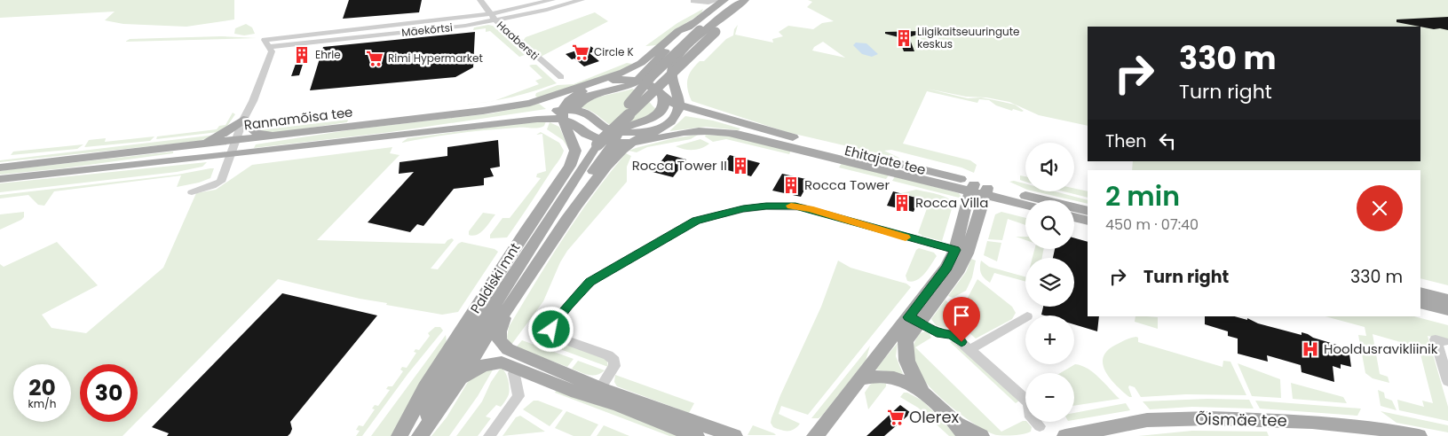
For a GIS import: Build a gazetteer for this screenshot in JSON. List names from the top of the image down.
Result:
{
  "streets": {
    "main road": [
      "Rannamõisa tee",
      "Ehitajate tee",
      "Paldiski mnt",
      "Õismäe tee"
    ],
    "street": ["Mäekõrtsi", "Haabersti"]
  },
  "crossings": [
    ["Mäekõrtsi", "Haabersti"],
    ["Rannamõisa tee", "Paldiski mnt"],
    ["Ehitajate tee", "Paldiski mnt"]
  ],
  "places": {
    "building": [
      "Liigikaitseuuringute keskus",
      "Ehrle",
      "Rocca Tower II",
      "Rocca Tower",
      "Rocca Villa"
    ],
    "supermarket": ["Circle K", "Rimi Hypermarket", "Olerex"],
    "hospital": ["Hooldusravikliinik"]
  },
  "page": {
    "turn": ["330 m", "Turn right"],
    "then": "Then",
    "map_buttons": ["+", "−"],
    "heading": ["2 min", "450 m · 07:40"],
    "list": [
      {
        "name": "Turn right",
        "value": "330 m"
      }
    ],
    "speed": "20 km/h",
    "limit": "30"
  }
}
